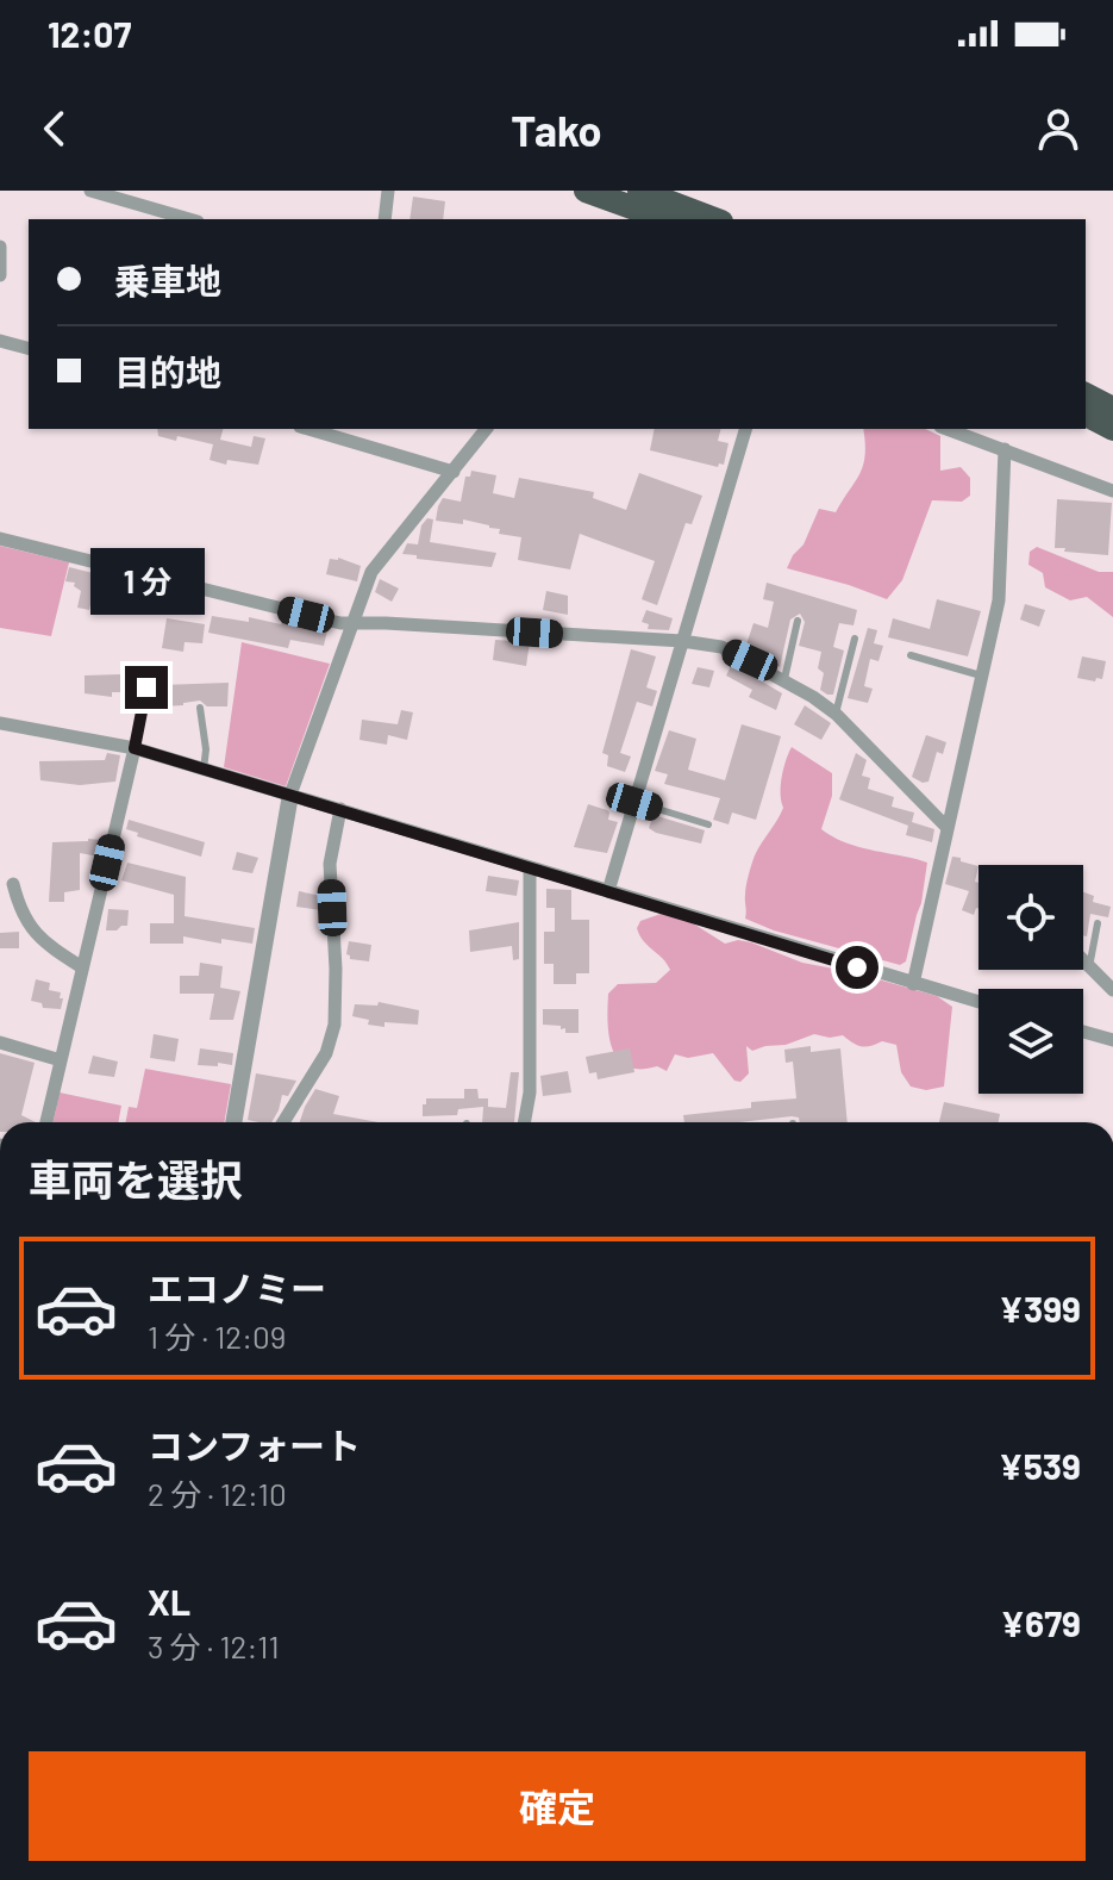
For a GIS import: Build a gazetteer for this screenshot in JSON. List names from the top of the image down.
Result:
{
  "page": {
    "status": "12:07",
    "header": "Tako",
    "banner": ["乗車地", "目的地"],
    "bubble": "1 分",
    "heading": "車両を選択",
    "list": [
      {
        "name": "エコノミー",
        "note": "1 分 · 12:09",
        "value": "¥399"
      },
      {
        "name": "コンフォート",
        "note": "2 分 · 12:10",
        "value": "¥539"
      },
      {
        "name": "XL",
        "note": "3 分 · 12:11",
        "value": "¥679"
      }
    ],
    "buttons": "確定"
  }
}
